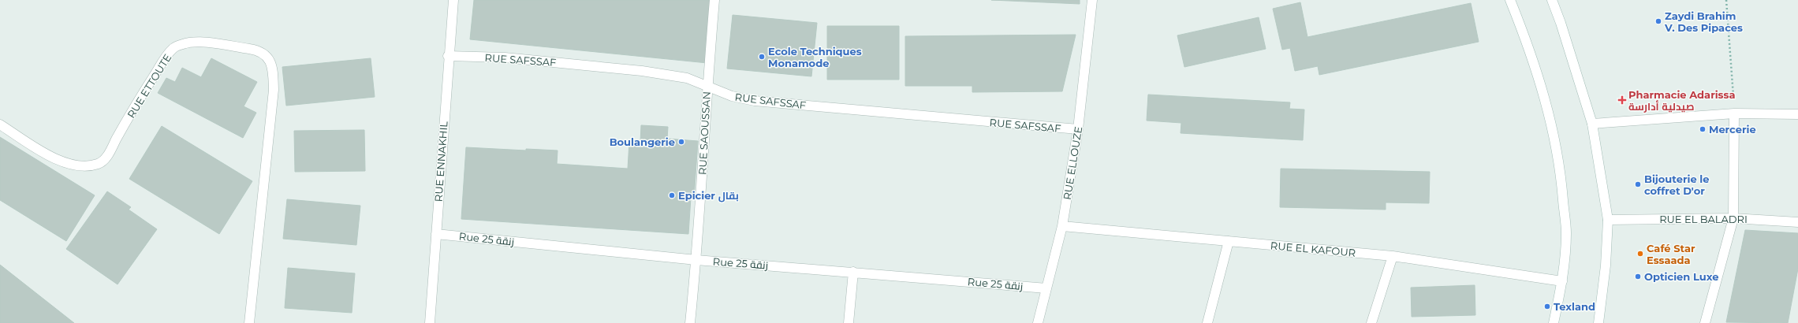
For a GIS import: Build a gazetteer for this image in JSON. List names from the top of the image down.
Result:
{
  "streets": {
    "street": [
      "RUE SAFSSAF",
      "RUE ETTOUTE",
      "RUE SAOUSSAN",
      "RUE ENNAKHIL",
      "RUE ELLOUZE",
      "RUE EL BALADRI",
      "Rue 25 زنقة",
      "RUE EL KAFOUR"
    ]
  },
  "crossings": [
    ["RUE SAFSSAF", "RUE SAOUSSAN"],
    ["RUE SAFSSAF", "RUE ENNAKHIL"],
    ["RUE SAFSSAF", "RUE ELLOUZE"],
    ["RUE SAOUSSAN", "Rue 25 زنقة"],
    ["RUE ENNAKHIL", "Rue 25 زنقة"],
    ["RUE ELLOUZE", "Rue 25 زنقة"],
    ["RUE ELLOUZE", "RUE EL KAFOUR"]
  ],
  "places": {
    "other": [
      "Zaydi Brahim V. Des Pipaces",
      "Ecole Techniques Monamode",
      "Mercerie",
      "Boulangerie",
      "Bijouterie le coffret D'or",
      "Epicier بقال",
      "Café Star Essaada",
      "Opticien Luxe",
      "Texland"
    ],
    "health": ["Pharmacie Adarissa صيدلية أدارسة"]
  }
}
